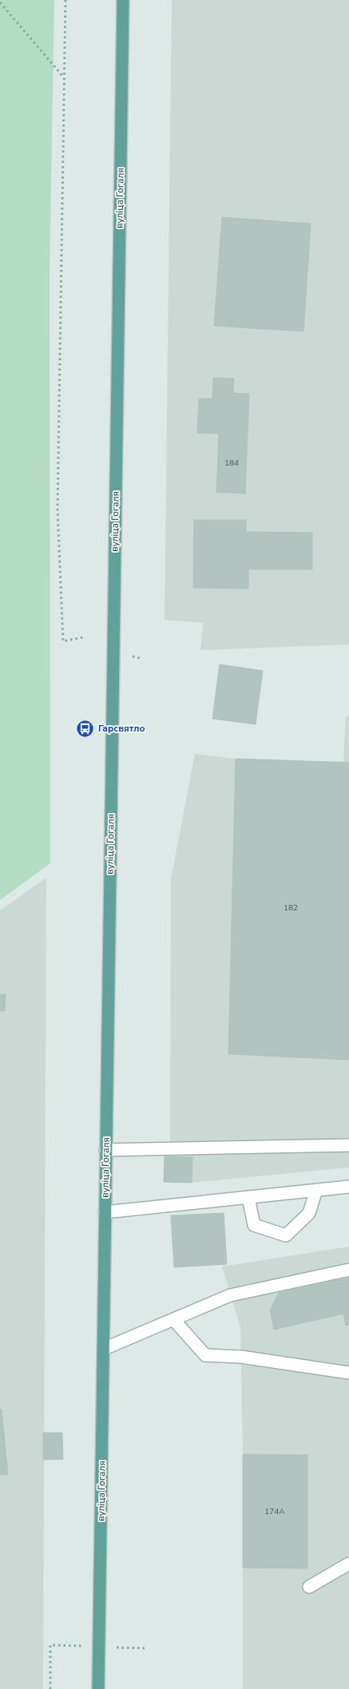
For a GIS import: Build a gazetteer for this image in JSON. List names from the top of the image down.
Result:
{
  "streets": {
    "main road": ["вуліца Гогаля"]
  },
  "places": {
    "bus stop": ["Гарсвятло"]
  },
  "house_numbers": ["184", "182", "174А"]
}
